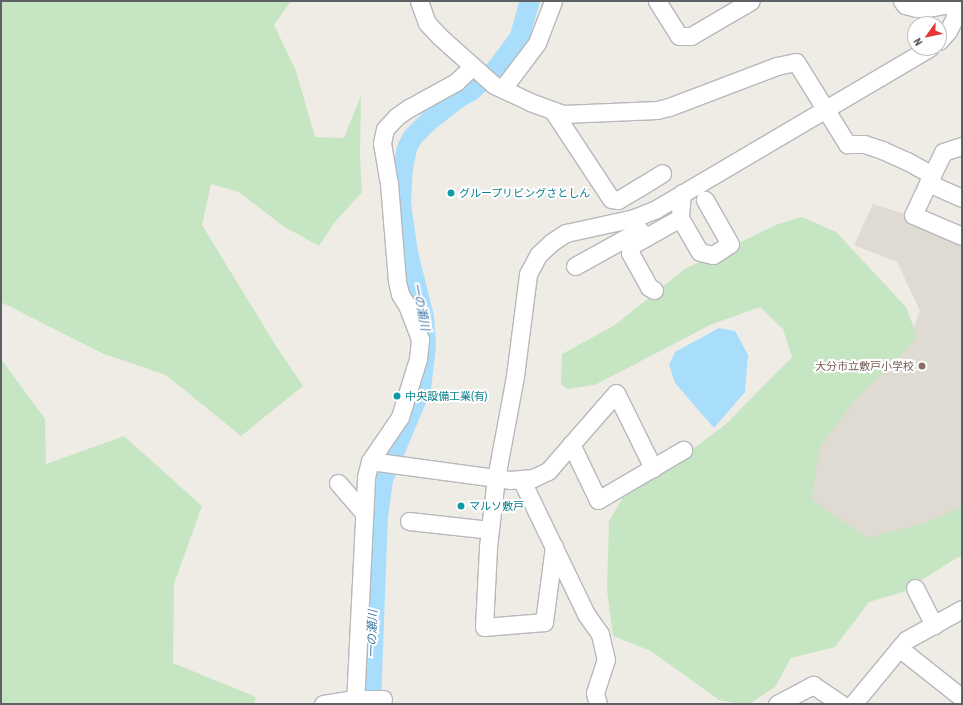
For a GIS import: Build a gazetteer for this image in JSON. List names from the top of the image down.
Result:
{
  "water": ["一の瀬川"],
  "places": [
    "グループリビングさとしん",
    "大分市立敷戸小学校",
    "中央設備工業(有)",
    "マルソ敷戸"
  ],
  "north": "bottom left"
}
